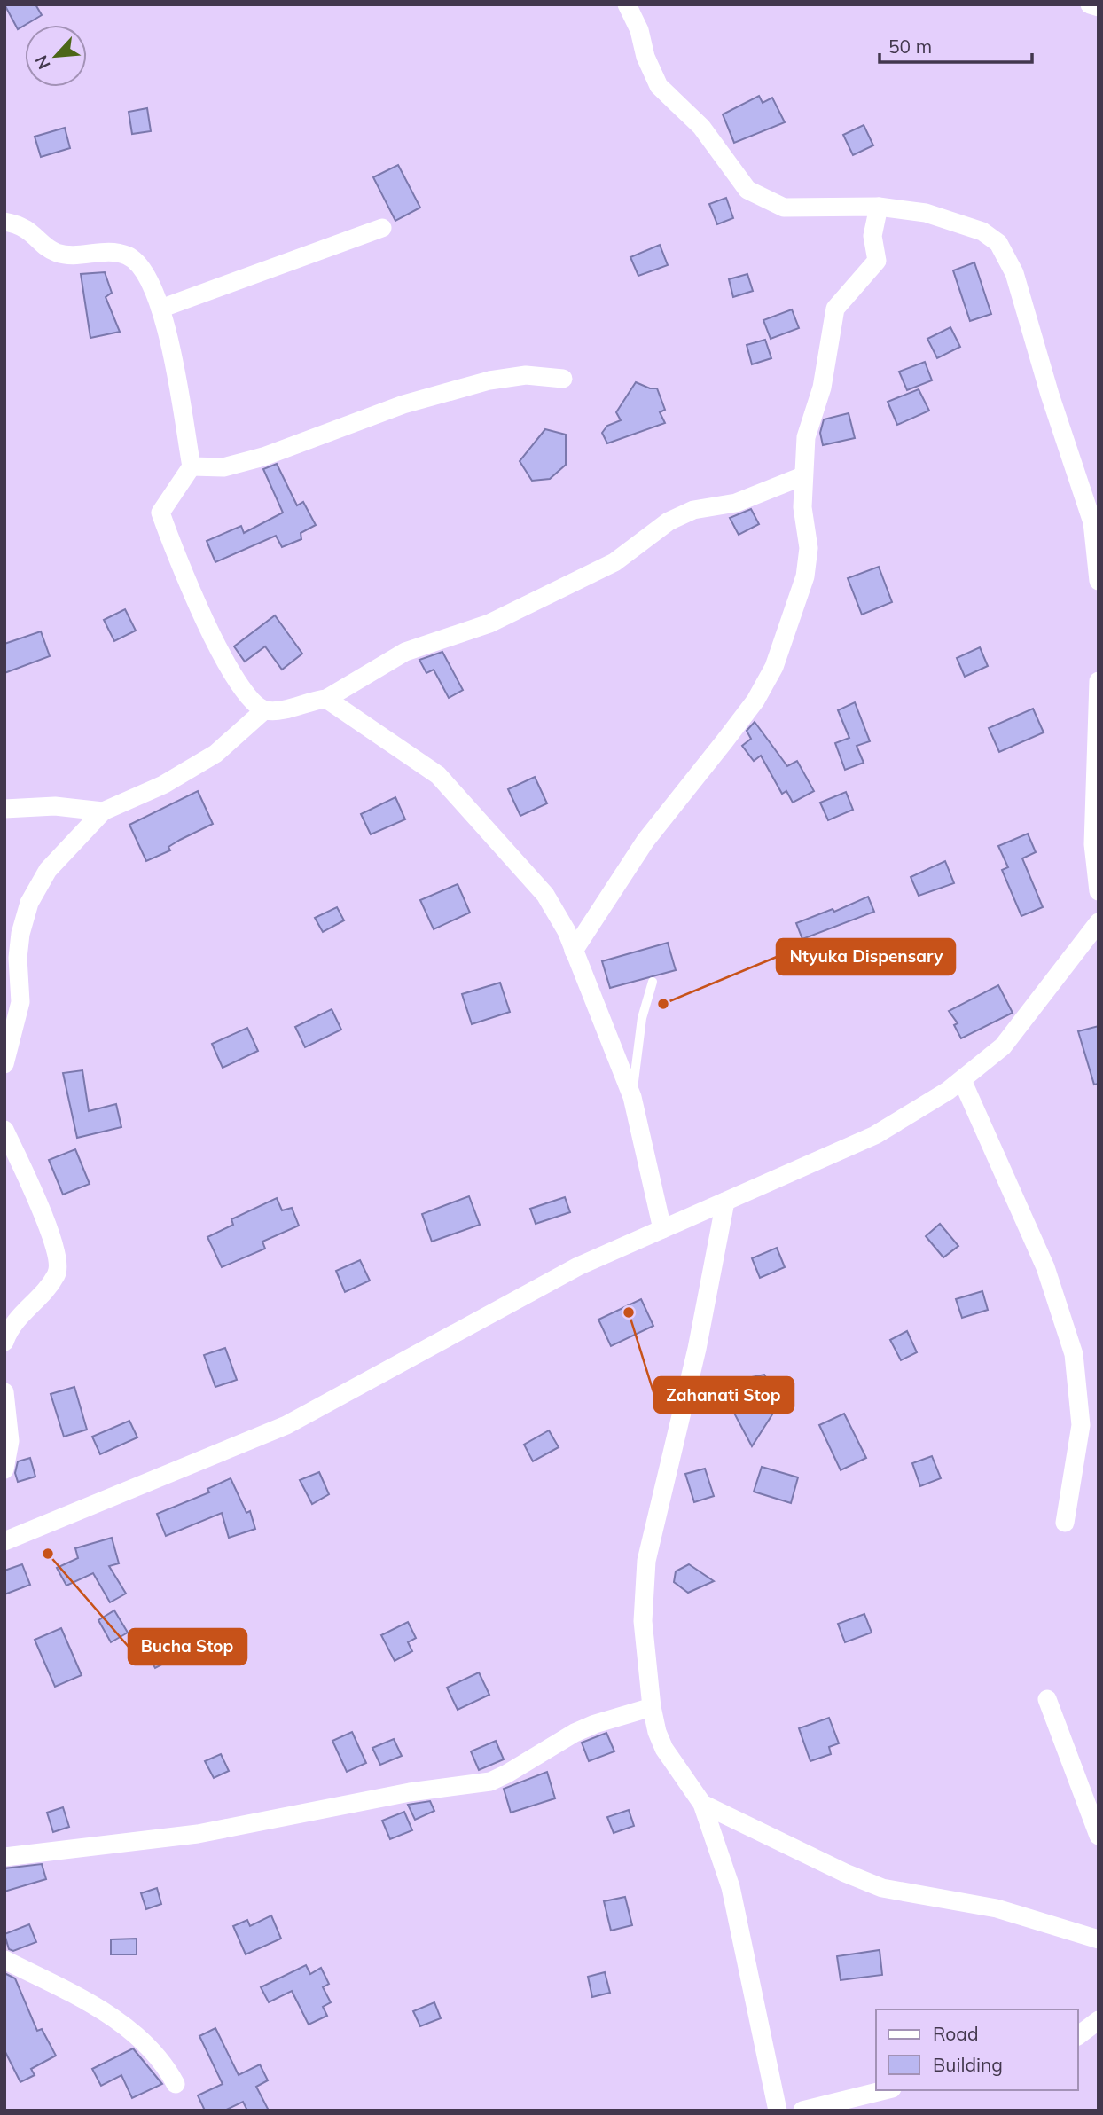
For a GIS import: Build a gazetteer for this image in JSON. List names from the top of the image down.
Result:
{
  "places": ["Ntyuka Dispensary", "Zahanati Stop", "Bucha Stop"],
  "legend": ["Road", "Building"],
  "scale_bar": "50 m",
  "north": "bottom left"
}
